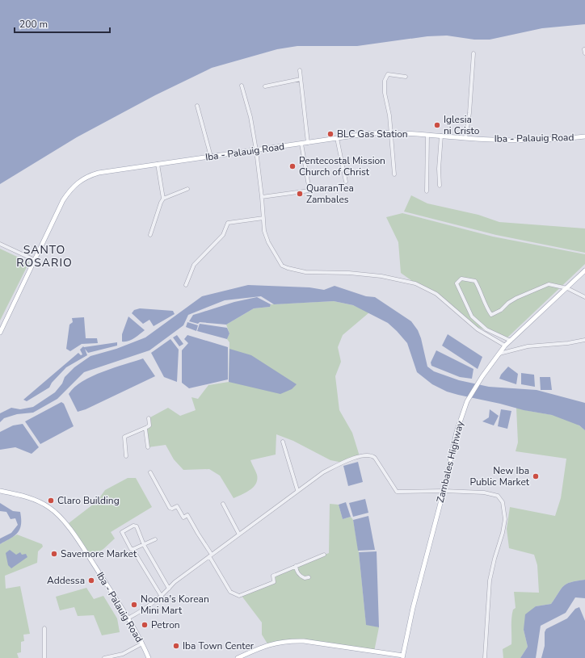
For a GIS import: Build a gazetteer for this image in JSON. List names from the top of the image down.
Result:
{
  "streets": {
    "main road": ["Iba - Palauig Road", "Zambales Highway"]
  },
  "districts": ["SANTO ROSARIO"],
  "places": [
    "Iglesia ni Cristo",
    "BLC Gas Station",
    "Pentecostal Mission Church of Christ",
    "QuaranTea Zambales",
    "New Iba Public Market",
    "Claro Building",
    "Savemore Market",
    "Addessa",
    "Noona's Korean Mini Mart",
    "Petron",
    "Iba Town Center"
  ],
  "scale_bar": "200 m"
}
